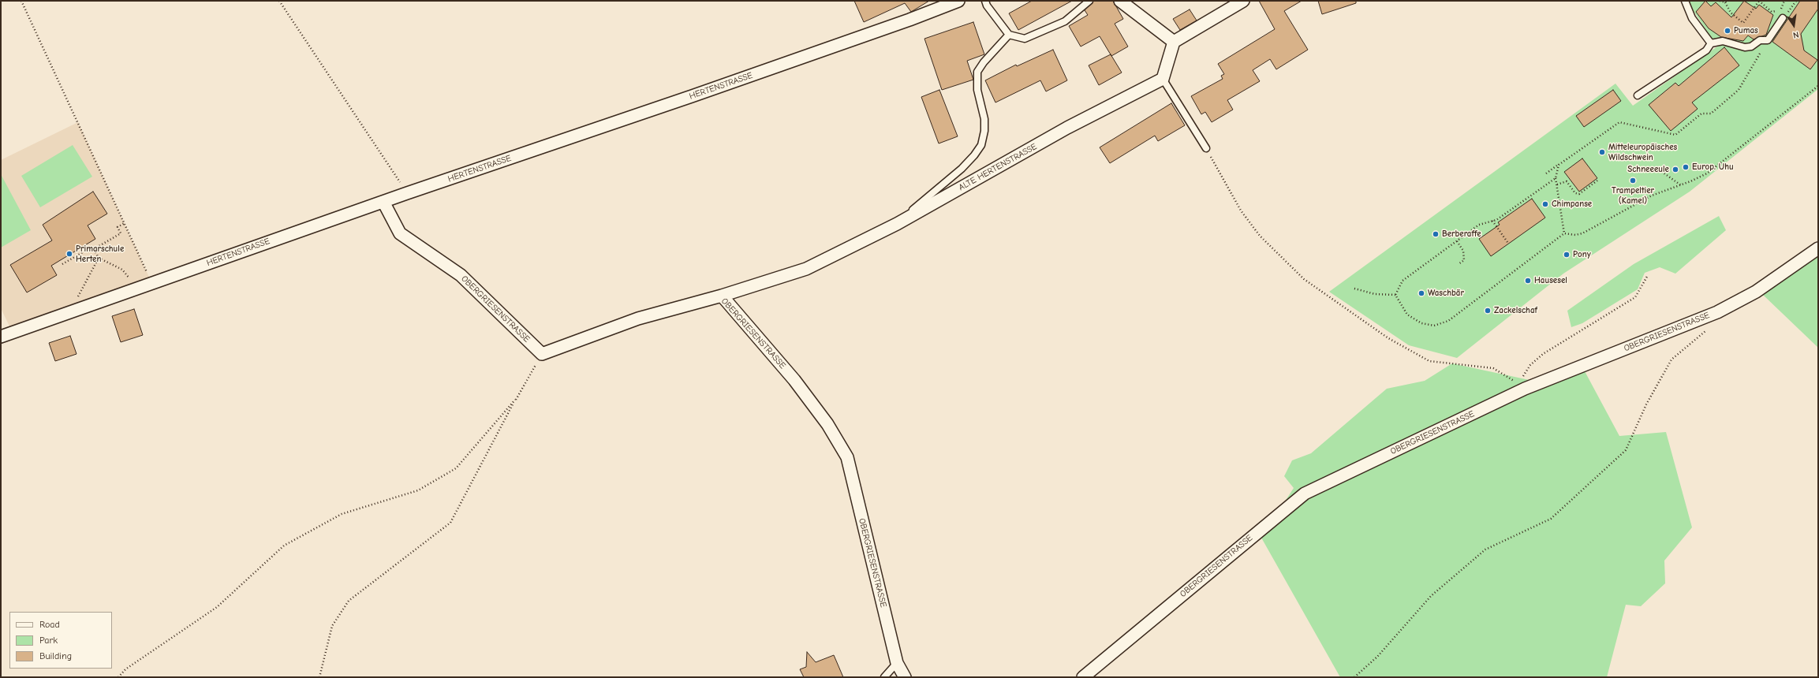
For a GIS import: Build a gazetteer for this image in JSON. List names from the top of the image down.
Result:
{
  "streets": {
    "street": ["HERTENSTRASSE", "ALTE HERTENSTRASSE", "OBERGRIESENSTRASSE"]
  },
  "crossings": [
    ["HERTENSTRASSE", "OBERGRIESENSTRASSE"],
    ["ALTE HERTENSTRASSE", "OBERGRIESENSTRASSE"]
  ],
  "places": [
    "Pumas",
    "Mitteleuropäisches Wildschwein",
    "Europ. Uhu",
    "Schneeeule",
    "Trampeltier (Kamel)",
    "Chimpanse",
    "Berberaffe",
    "Primarschule Herten",
    "Pony",
    "Hausesel",
    "Waschbär",
    "Zackelschaf"
  ],
  "legend": ["Road", "Park", "Building"],
  "north": "bottom"
}
